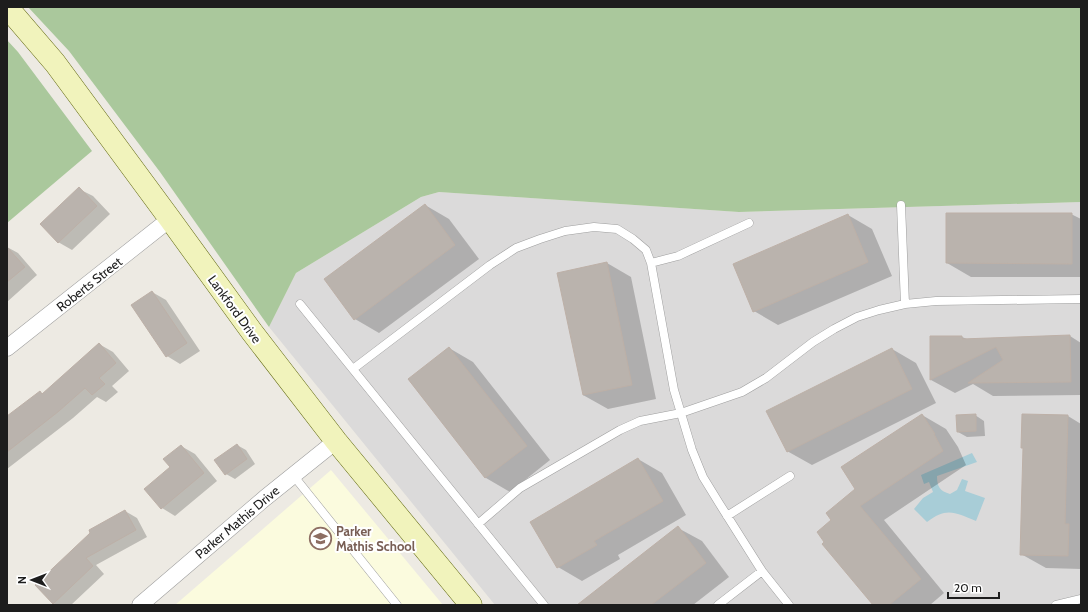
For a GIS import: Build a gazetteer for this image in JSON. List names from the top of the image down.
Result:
{
  "streets": {
    "main road": ["Lankford Drive"],
    "street": ["Roberts Street", "Parker Mathis Drive"]
  },
  "crossings": [
    ["Roberts Street", "Lankford Drive"],
    ["Lankford Drive", "Parker Mathis Drive"]
  ],
  "places": {
    "school or university": ["Parker Mathis School"]
  },
  "scale_bar": "20 m",
  "north": "left"
}
